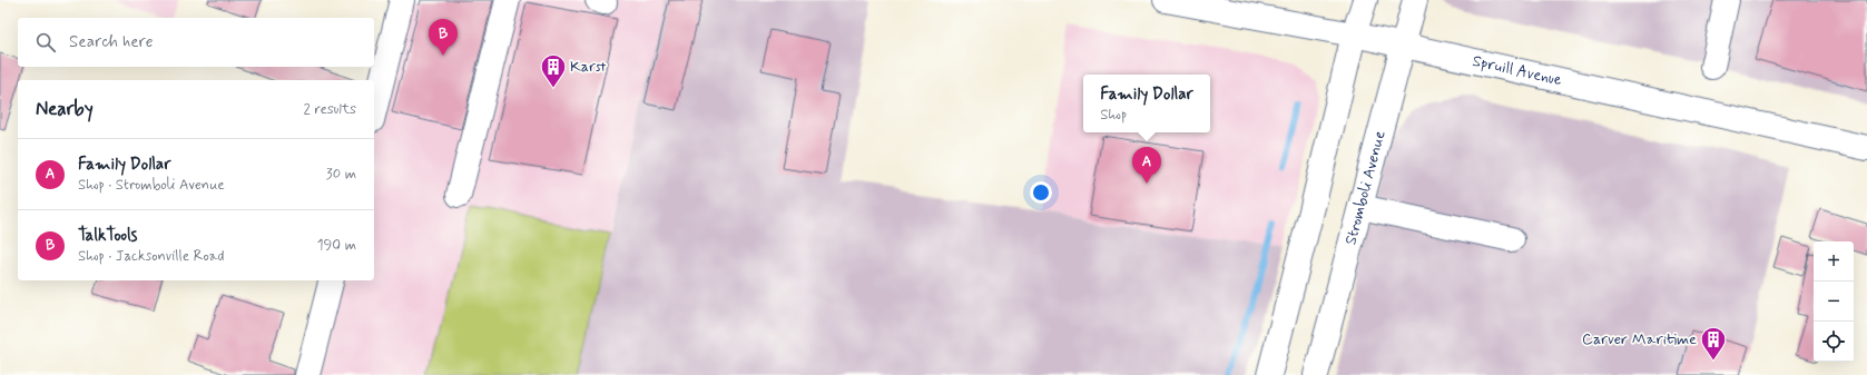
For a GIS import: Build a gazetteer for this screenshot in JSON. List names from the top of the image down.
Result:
{
  "streets": {
    "street": ["Spruill Avenue", "Stromboli Avenue"]
  },
  "crossings": [
    ["Spruill Avenue", "Stromboli Avenue"]
  ],
  "places": {
    "building": ["Karst", "Carver Maritime"]
  },
  "page": {
    "search": "Search here",
    "pins": ["B", "A"],
    "popup": ["Family Dollar", "Shop"],
    "heading": ["Nearby", "2 results"],
    "list": [
      {
        "mark": "A",
        "name": "Family Dollar",
        "note": "Shop · Stromboli Avenue",
        "value": "30 m"
      },
      {
        "mark": "B",
        "name": "TalkTools",
        "note": "Shop · Jacksonville Road",
        "value": "190 m"
      }
    ],
    "map_buttons": ["+", "−"]
  }
}
